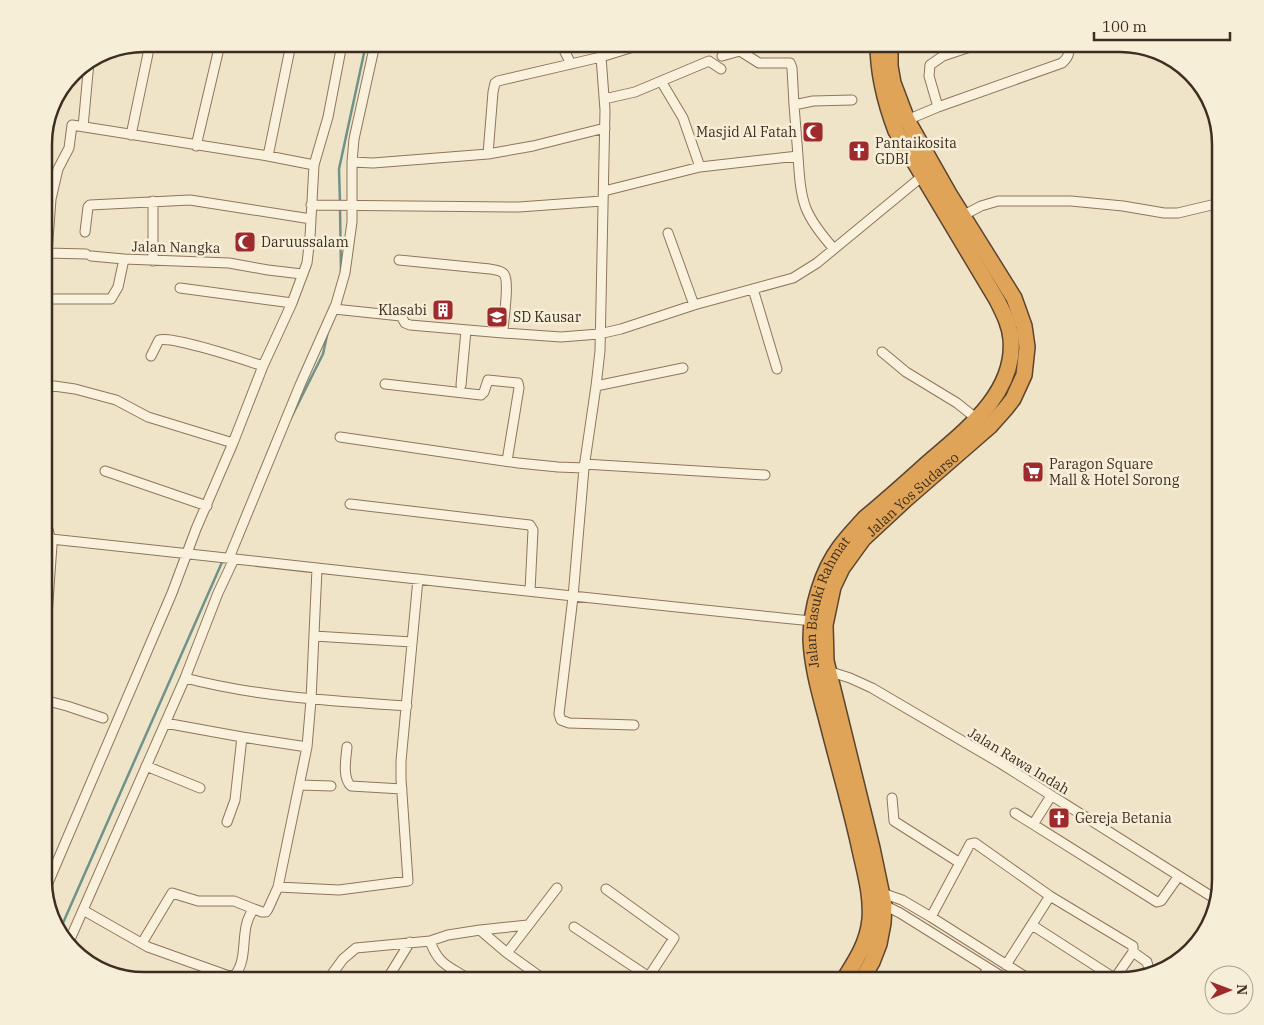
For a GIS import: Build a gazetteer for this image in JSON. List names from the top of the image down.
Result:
{
  "streets": {
    "highway": ["Jalan Yos Sudarso", "Jalan Basuki Rahmat"],
    "street": ["Jalan Nangka", "Jalan Rawa Indah"]
  },
  "crossings": [
    ["Jalan Yos Sudarso", "Jalan Basuki Rahmat"],
    ["Jalan Yos Sudarso", "Jalan Rawa Indah"]
  ],
  "places": {
    "mosque": ["Masjid Al Fatah", "Daruussalam"],
    "church": ["Pantaikosita GDBI", "Gereja Betania"],
    "building": ["Klasabi"],
    "school or university": ["SD Kausar"],
    "supermarket": ["Paragon Square Mall & Hotel Sorong"]
  },
  "scale_bar": "100 m",
  "north": "right"
}
